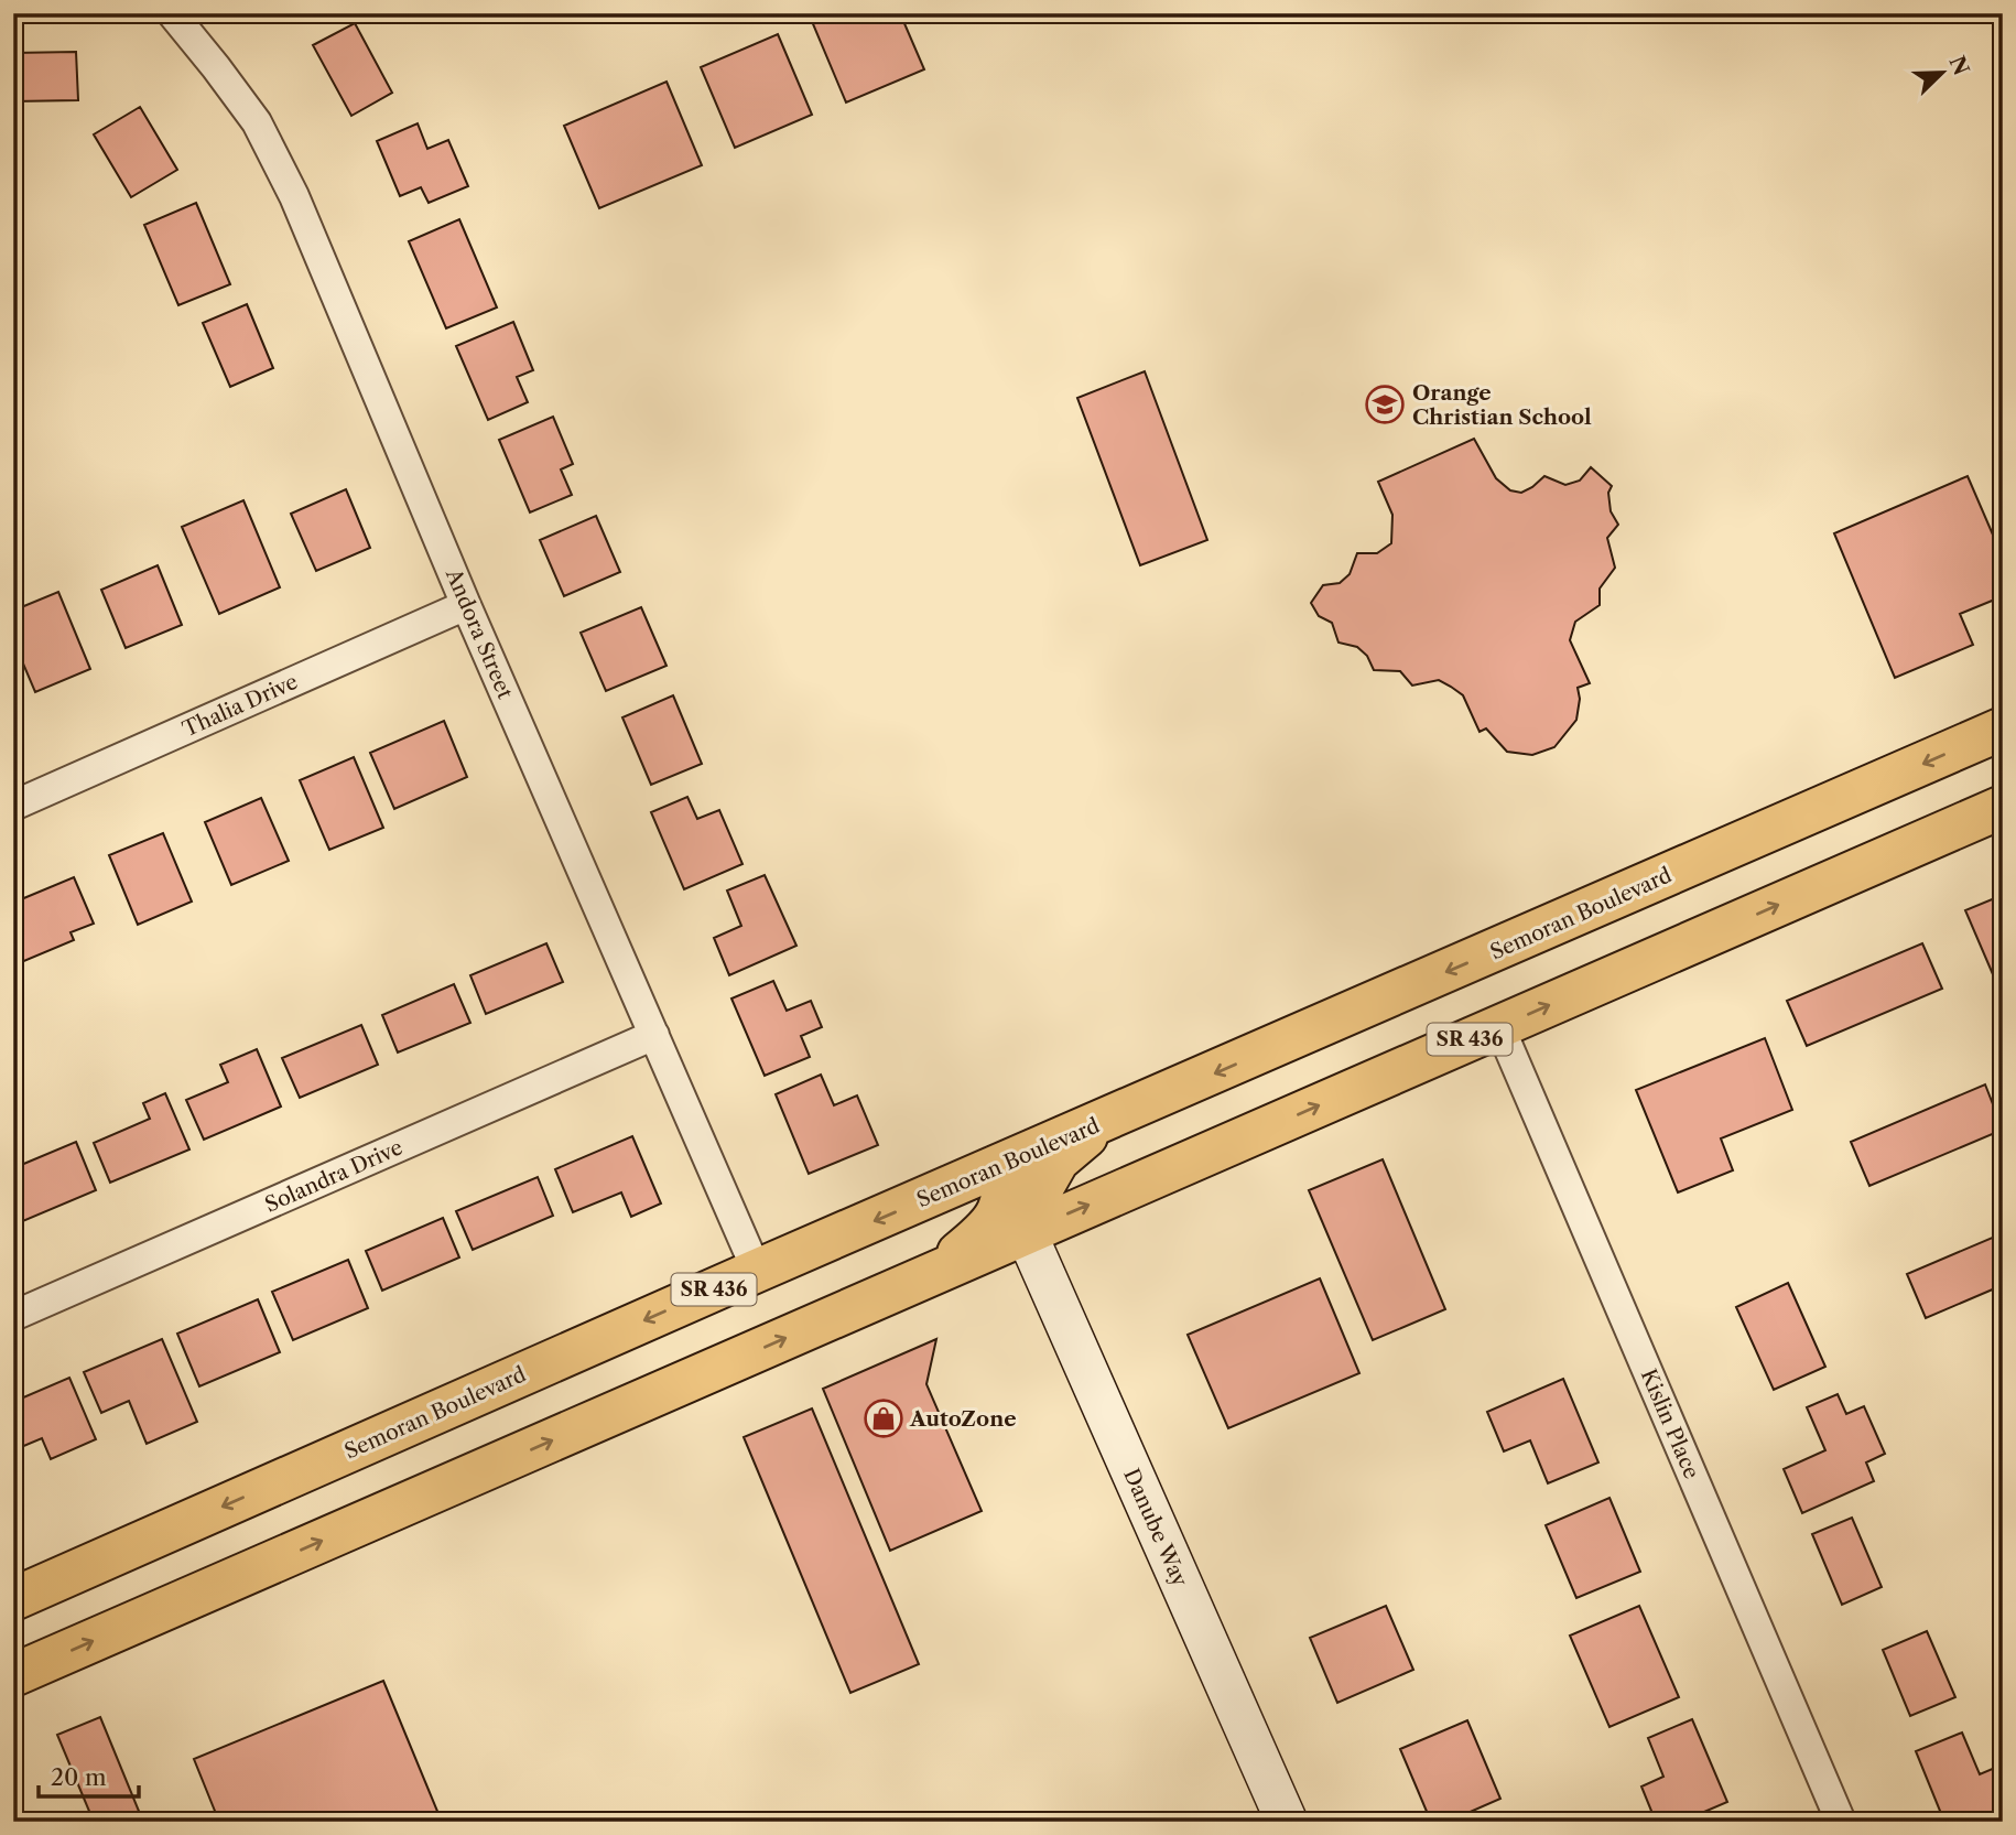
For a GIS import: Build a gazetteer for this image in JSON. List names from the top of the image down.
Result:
{
  "streets": {
    "main road": ["Semoran Boulevard", "SR 436"],
    "street": [
      "Andora Street",
      "Thalia Drive",
      "Solandra Drive",
      "Kislin Place",
      "Danube Way"
    ]
  },
  "crossings": [
    ["Andora Street", "Thalia Drive"],
    ["Andora Street", "Semoran Boulevard"],
    ["Andora Street", "Solandra Drive"],
    ["SR 436", "Kislin Place"],
    ["SR 436", "Danube Way"]
  ],
  "places": {
    "school or university": ["Orange Christian School"],
    "shop": ["AutoZone"]
  },
  "scale_bar": "20 m",
  "north": "top right"
}
